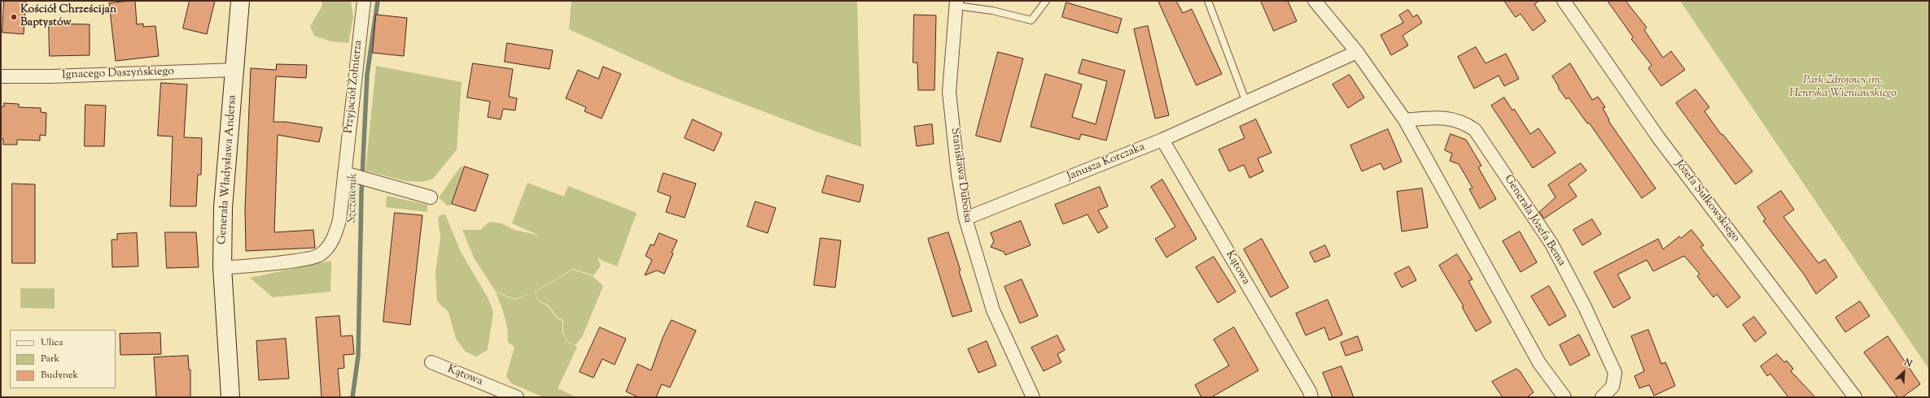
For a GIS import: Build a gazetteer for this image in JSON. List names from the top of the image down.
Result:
{
  "streets": {
    "street": [
      "Ignacego Daszyńskiego",
      "Przyjaciół Żołnierza",
      "Janusza Korczaka",
      "Generała Władysława Andersa",
      "Stanisława Duboisa",
      "Józefa Sułkowskiego",
      "Generała Józefa Bema",
      "Kątowa"
    ]
  },
  "crossings": [
    ["Ignacego Daszyńskiego", "Generała Władysława Andersa"],
    ["Przyjaciół Żołnierza", "Generała Władysława Andersa"],
    ["Janusza Korczaka", "Stanisława Duboisa"],
    ["Janusza Korczaka", "Kątowa"]
  ],
  "water": ["Szczawnik"],
  "parks": ["Park Zdrojowy im. Henryka Wieniawskiego"],
  "places": ["Kościół Chrześcijan Baptystów"],
  "legend": ["Ulica", "Park", "Budynek"],
  "north": "top right"
}
